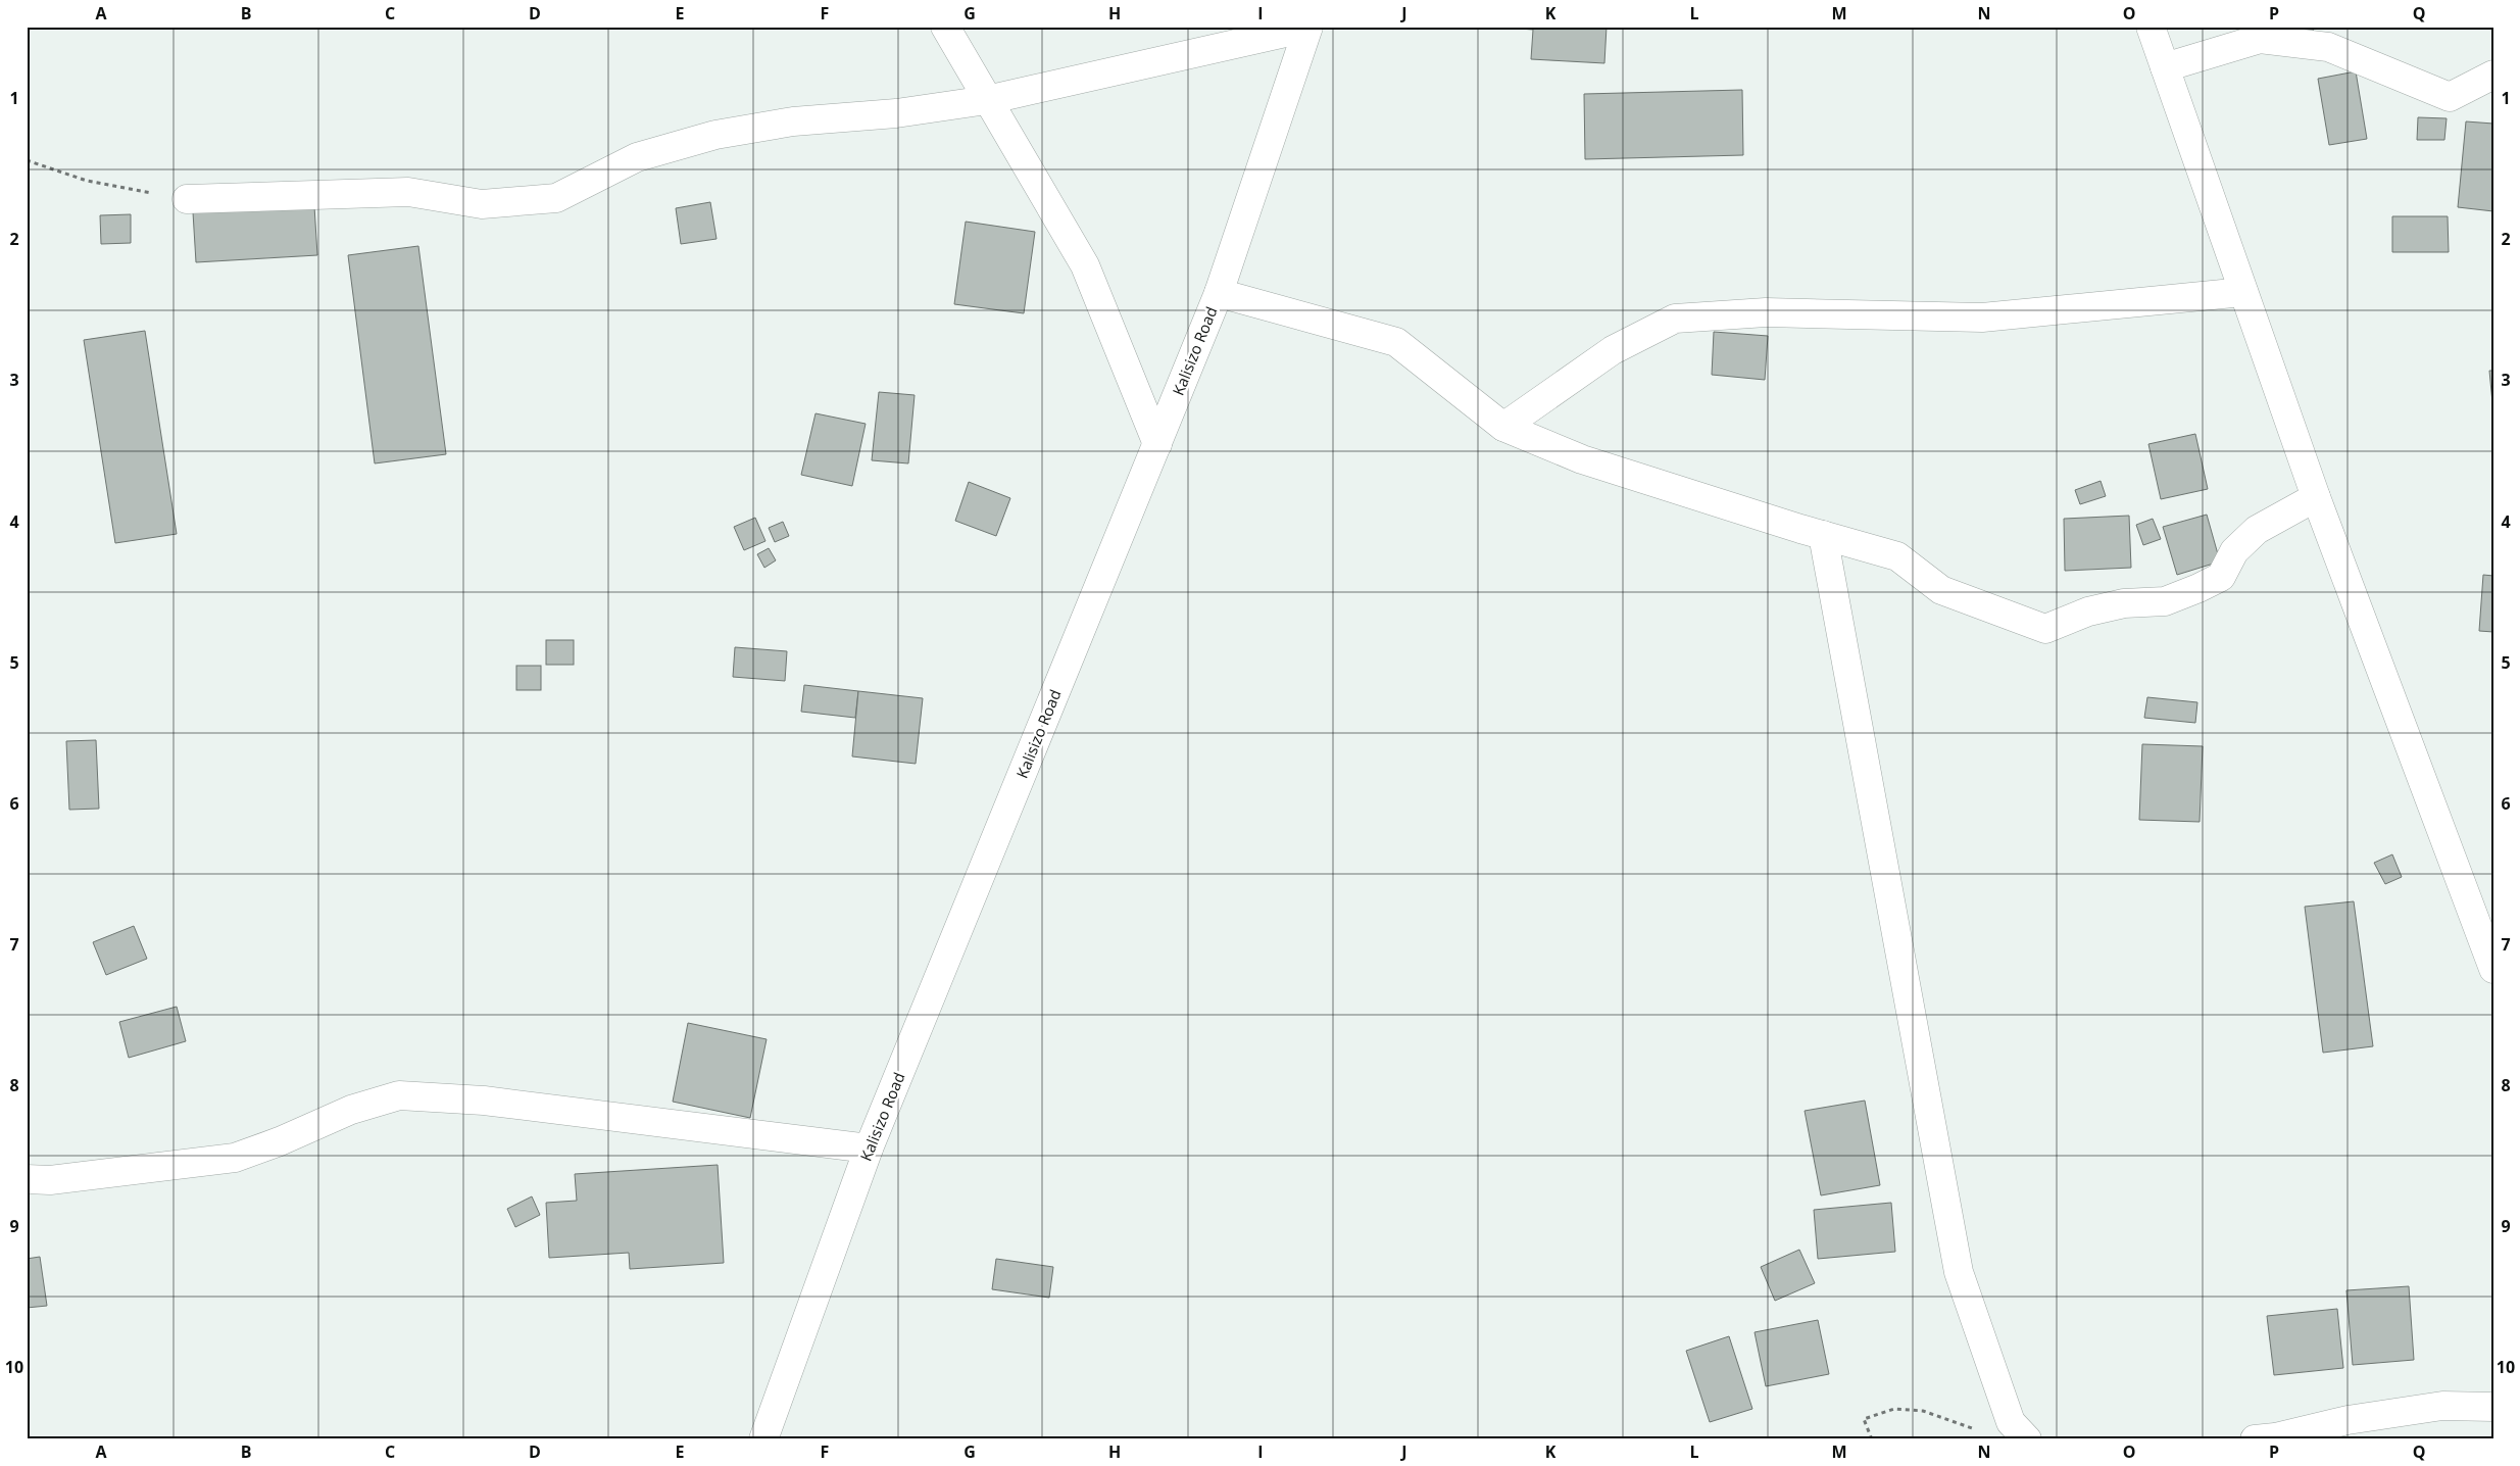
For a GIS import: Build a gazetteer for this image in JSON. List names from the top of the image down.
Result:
{
  "streets": {
    "street": ["Kalisizo Road"]
  },
  "grid": {
    "columns": [
      "A",
      "B",
      "C",
      "D",
      "E",
      "F",
      "G",
      "H",
      "I",
      "J",
      "K",
      "L",
      "M",
      "N",
      "O",
      "P",
      "Q"
    ],
    "rows": [
      "1",
      "2",
      "3",
      "4",
      "5",
      "6",
      "7",
      "8",
      "9",
      "10"
    ]
  }
}
